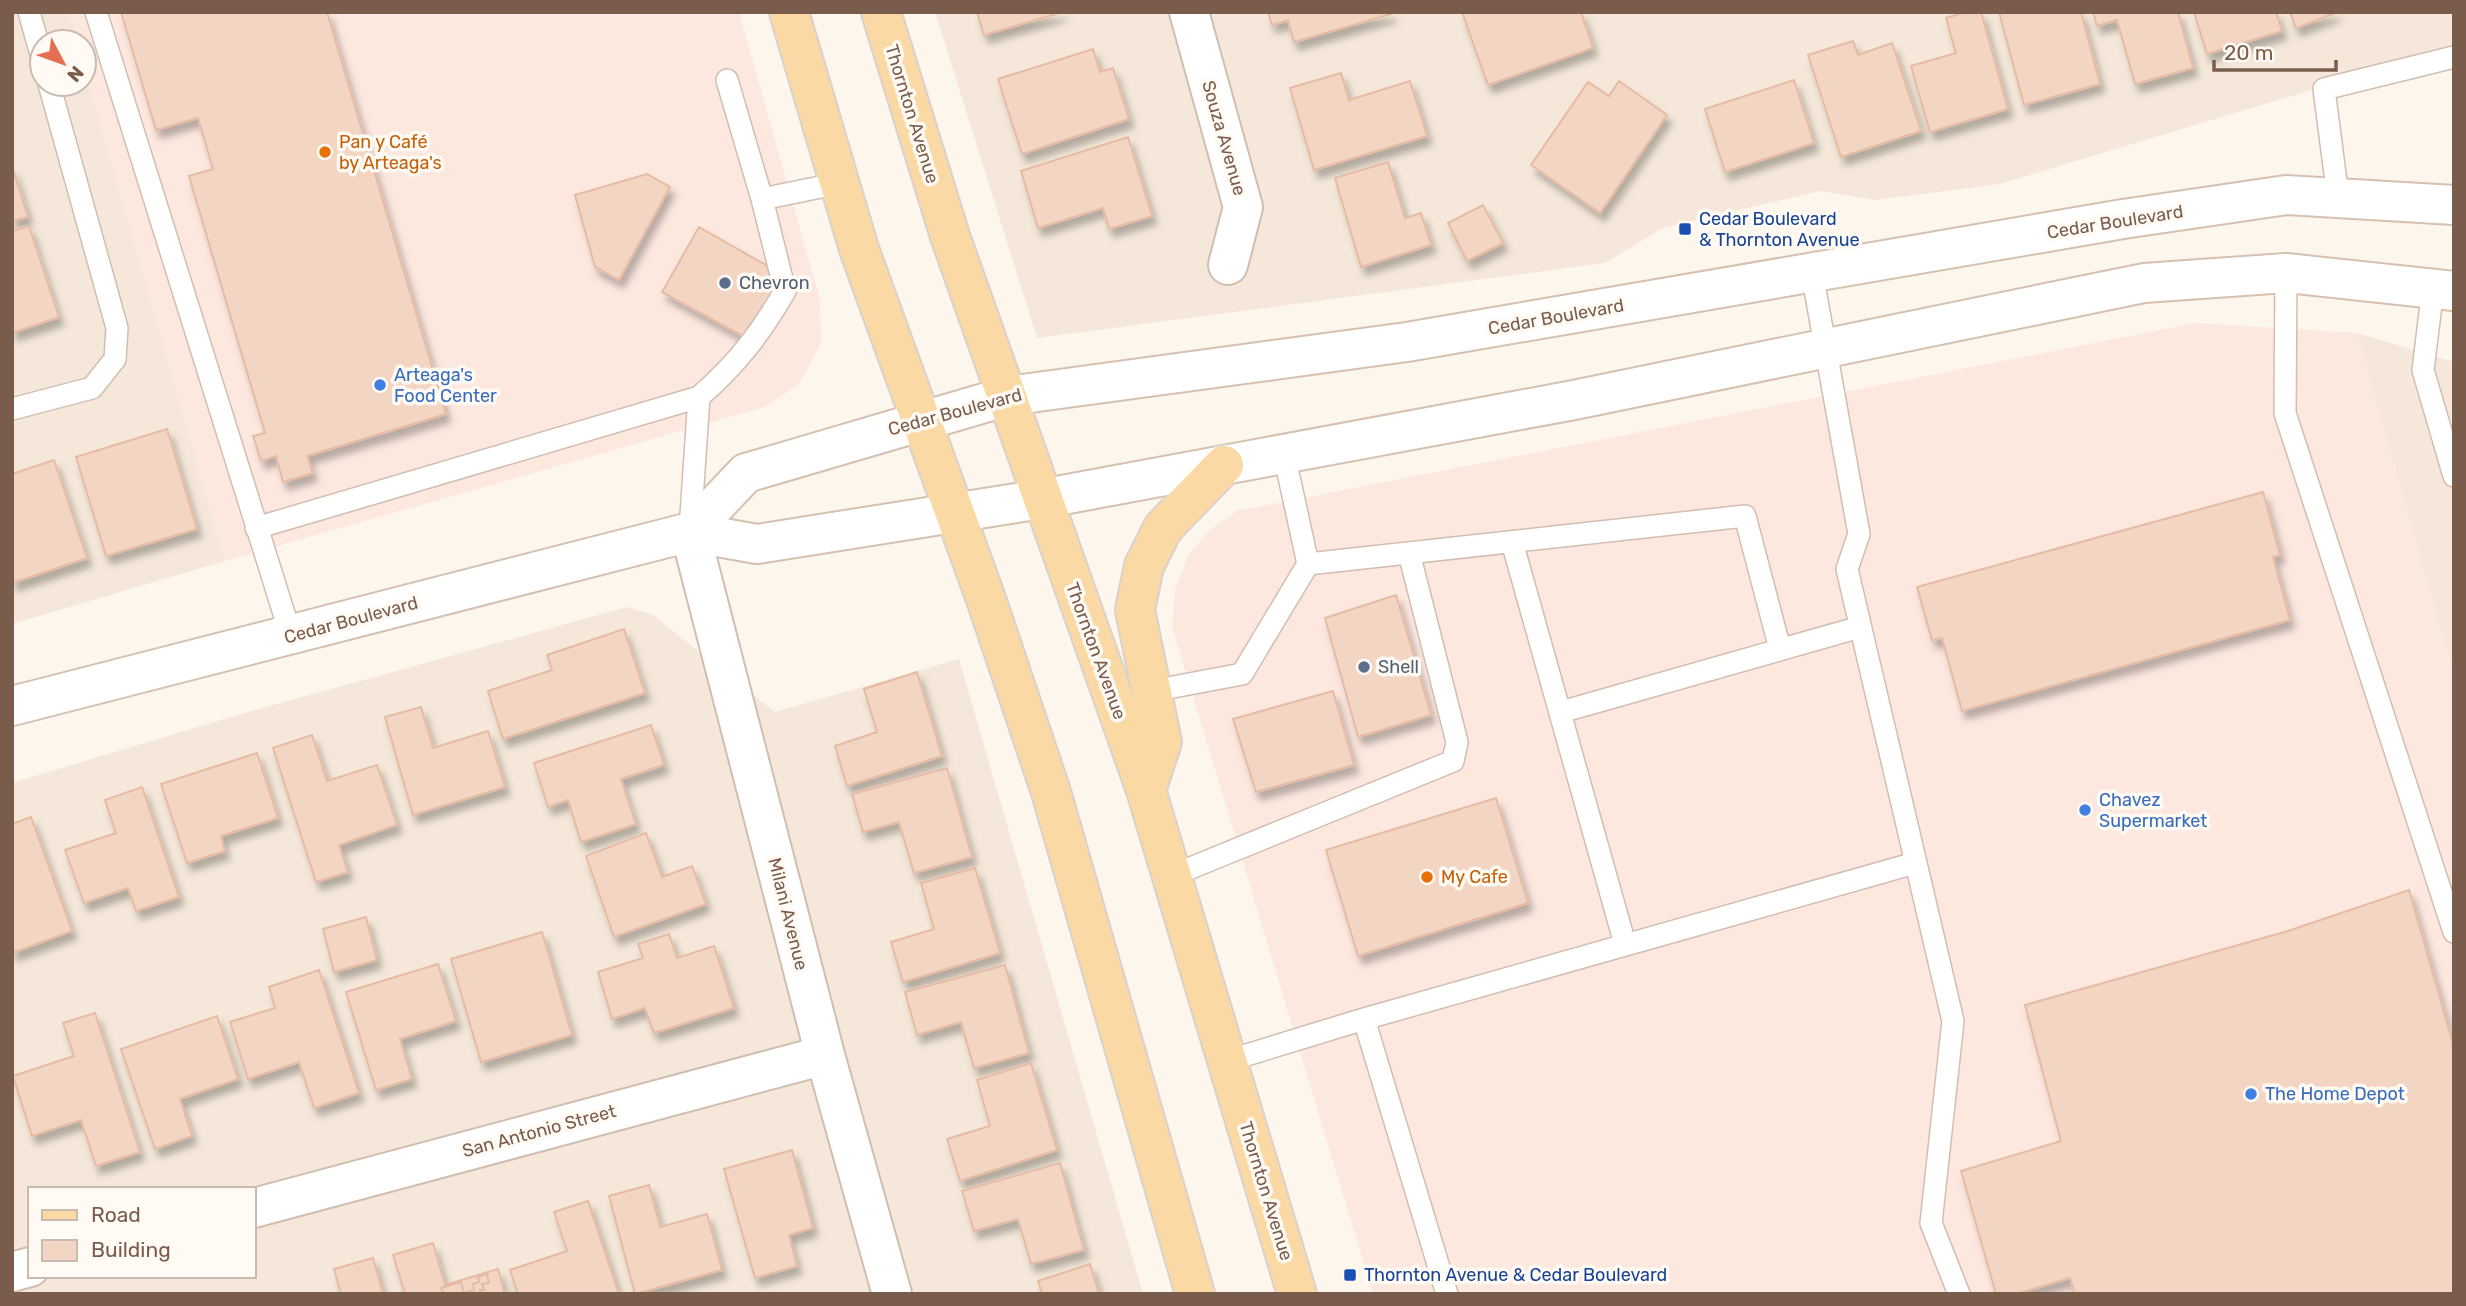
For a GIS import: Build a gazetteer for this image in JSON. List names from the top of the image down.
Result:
{
  "streets": {
    "main road": [
      "Thornton Avenue",
      "Souza Avenue",
      "Cedar Boulevard",
      "Milani Avenue",
      "San Antonio Street"
    ]
  },
  "crossings": [
    ["Thornton Avenue", "Cedar Boulevard"],
    ["Cedar Boulevard", "Milani Avenue"],
    ["Milani Avenue", "San Antonio Street"]
  ],
  "places": {
    "other": [
      "Pan y Café by Arteaga's",
      "Chevron",
      "Arteaga's Food Center",
      "Shell",
      "Chavez Supermarket",
      "My Cafe",
      "The Home Depot"
    ],
    "transit": ["Cedar Boulevard & Thornton Avenue", "Thornton Avenue & Cedar Boulevard"]
  },
  "legend": ["Road", "Building"],
  "scale_bar": "20 m",
  "north": "bottom right"
}
